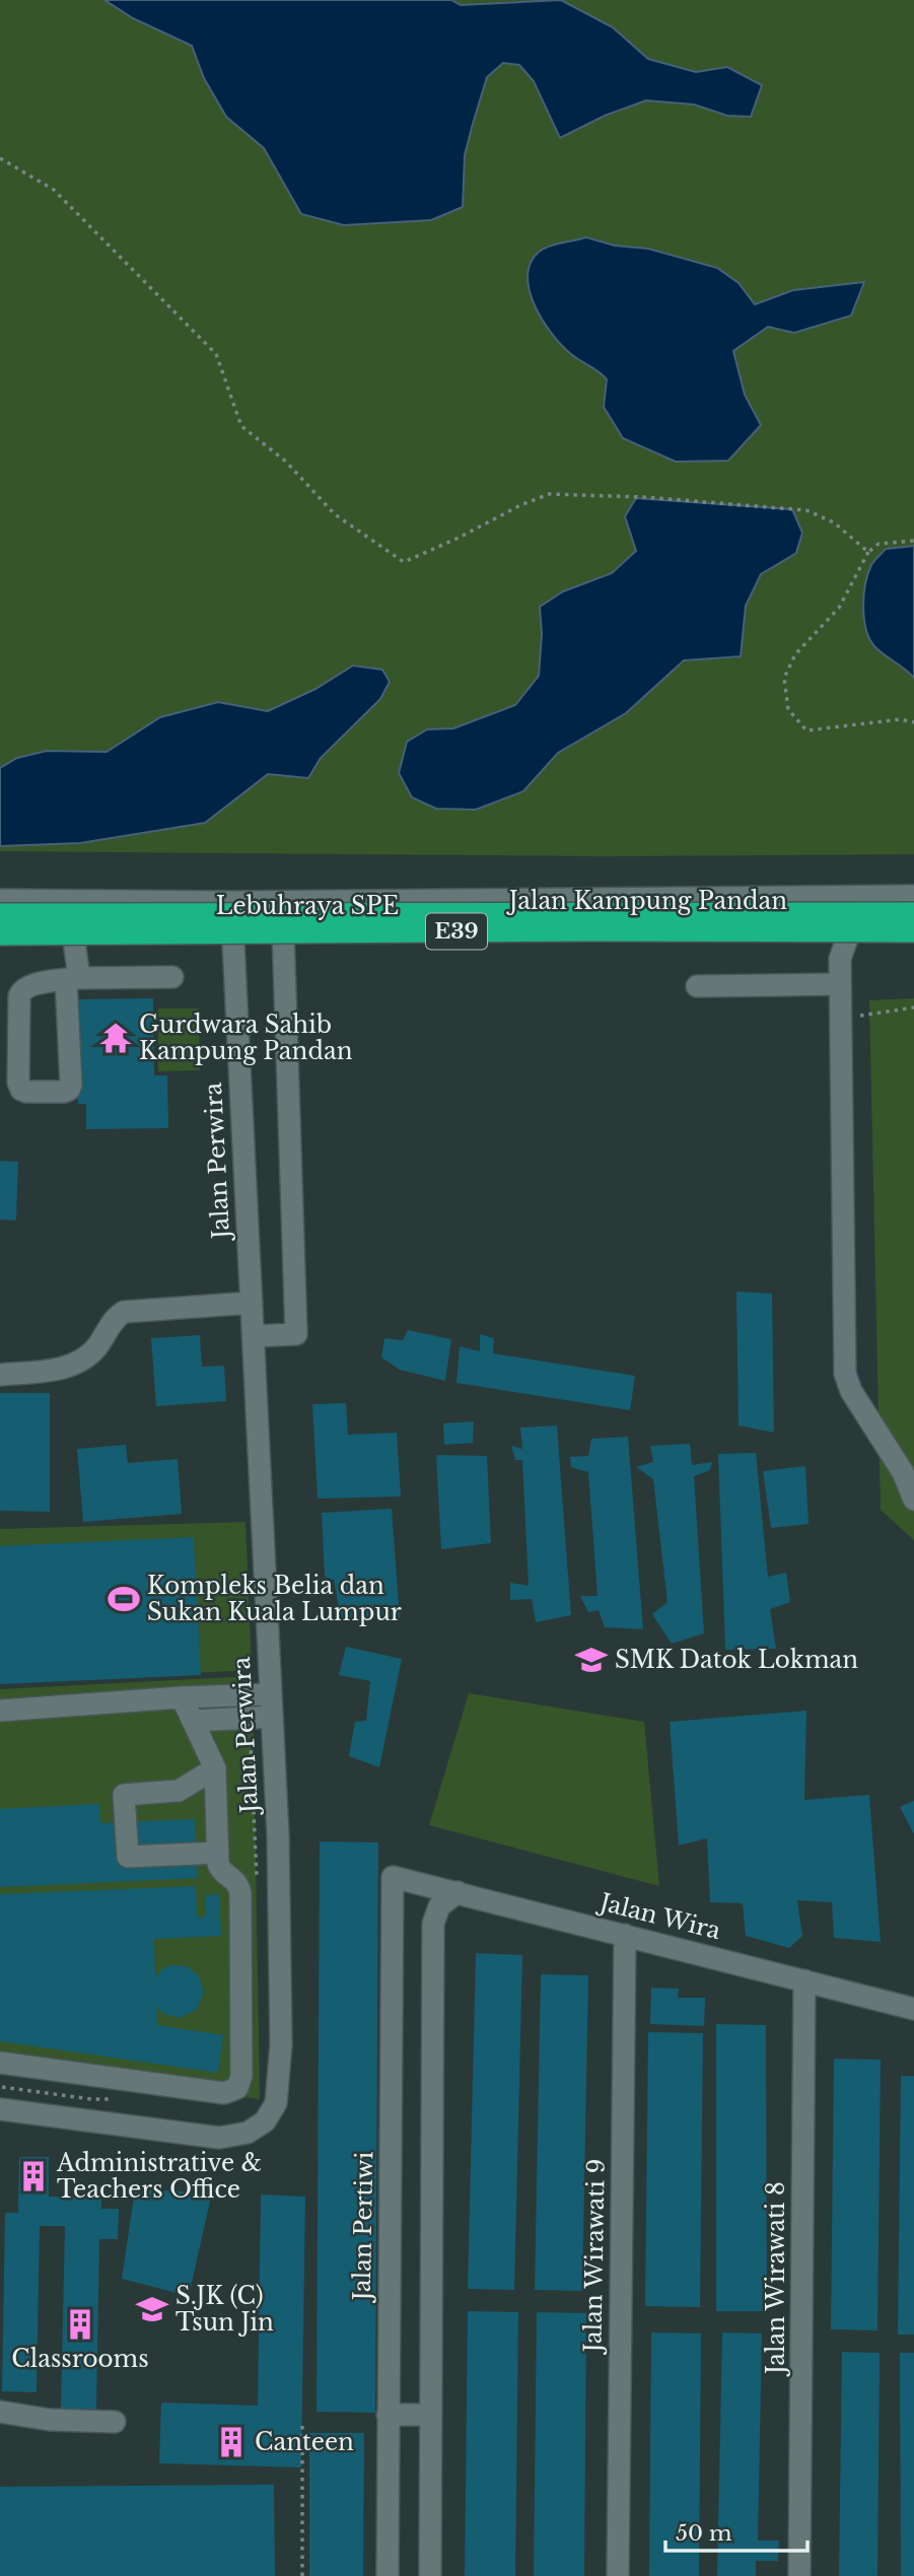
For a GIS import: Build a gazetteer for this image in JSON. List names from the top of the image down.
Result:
{
  "streets": {
    "highway": ["Lebuhraya SPE", "E39"],
    "street": [
      "Jalan Kampung Pandan",
      "Jalan Perwira",
      "Jalan Wira",
      "Jalan Pertiwi",
      "Jalan Wirawati 9",
      "Jalan Wirawati 8"
    ]
  },
  "crossings": [
    ["Jalan Kampung Pandan", "Lebuhraya SPE"],
    ["Jalan Kampung Pandan", "Jalan Perwira"],
    ["Jalan Wira", "Jalan Pertiwi"],
    ["Jalan Wira", "Jalan Wirawati 9"],
    ["Jalan Wira", "Jalan Wirawati 8"]
  ],
  "places": {
    "temple": ["Gurdwara Sahib Kampung Pandan"],
    "sports": ["Kompleks Belia dan Sukan Kuala Lumpur"],
    "school or university": ["SMK Datok Lokman", "S.JK (C) Tsun Jin"],
    "building": ["Administrative & Teachers Office", "Classrooms", "Canteen"]
  },
  "scale_bar": "50 m"
}
